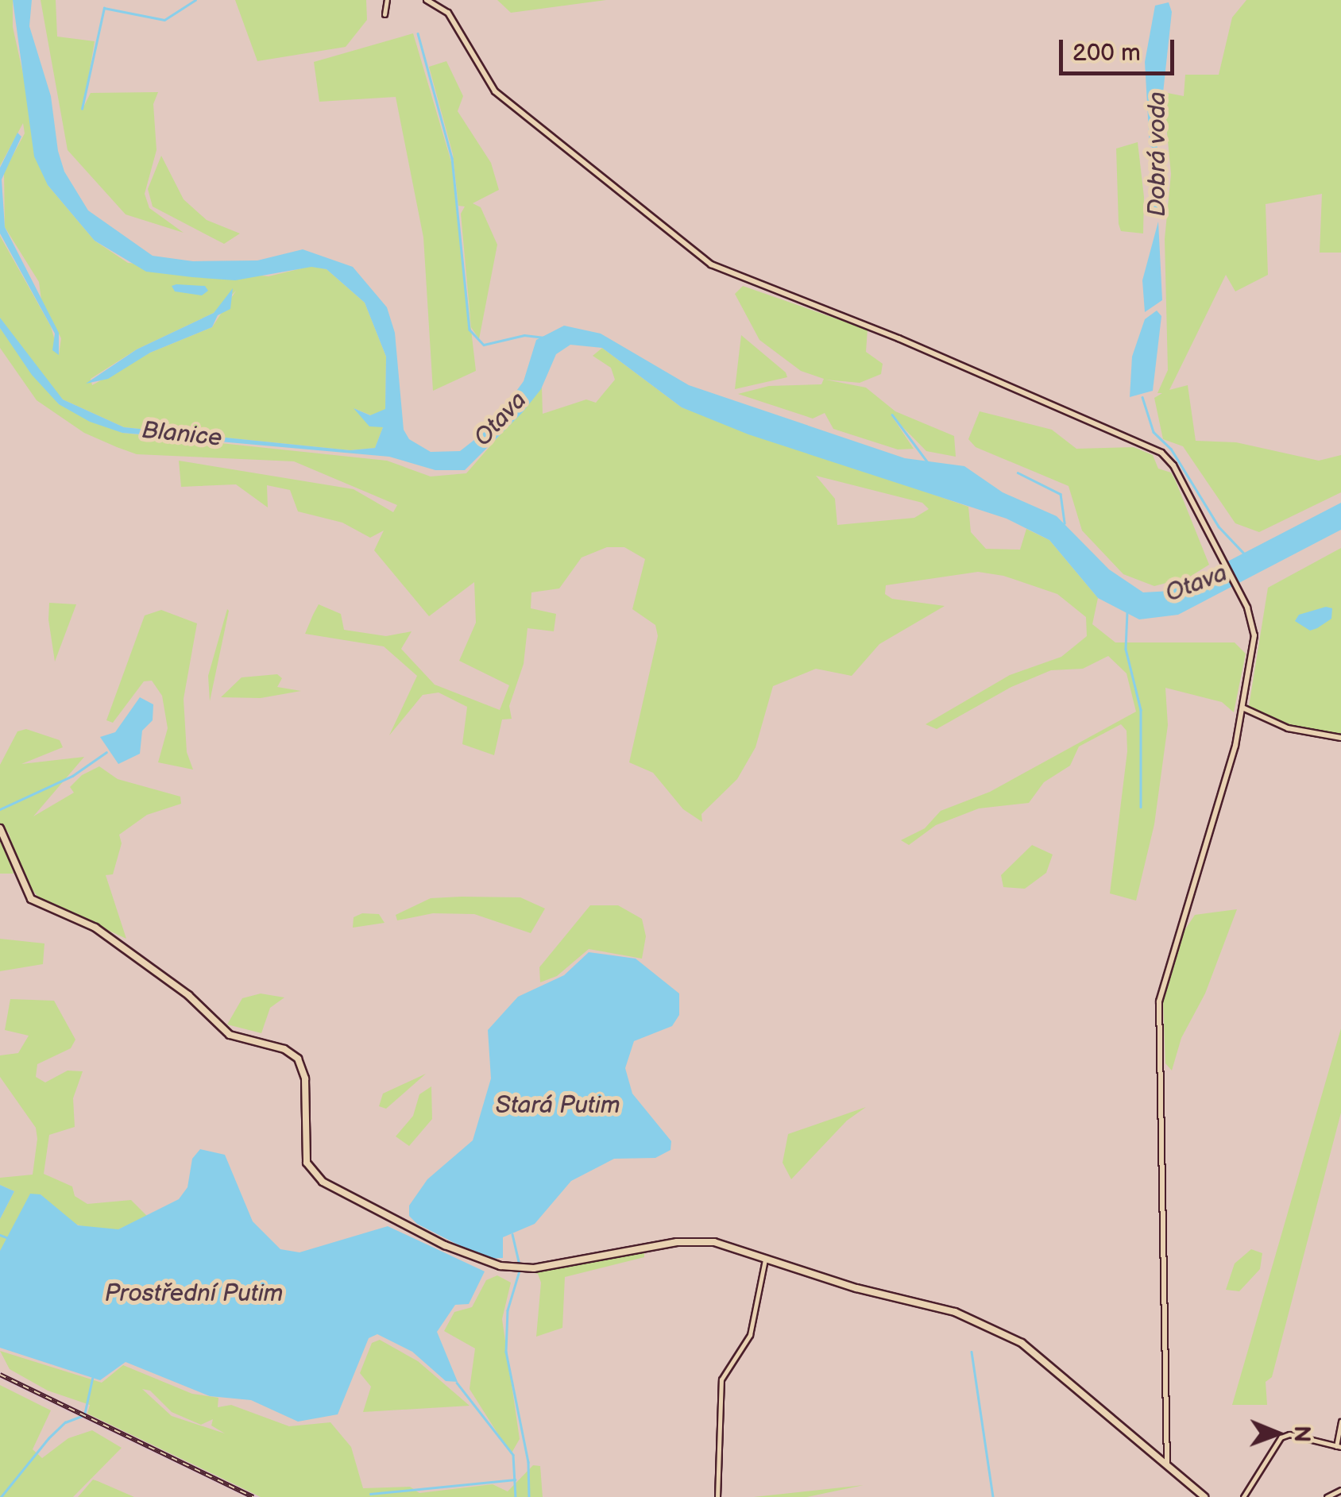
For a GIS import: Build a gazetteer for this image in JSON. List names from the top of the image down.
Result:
{
  "water": [
    "Dobrá voda",
    "Otava",
    "Blanice",
    "Stará Putim",
    "Prostřední Putim"
  ],
  "scale_bar": "200 m",
  "north": "right"
}
